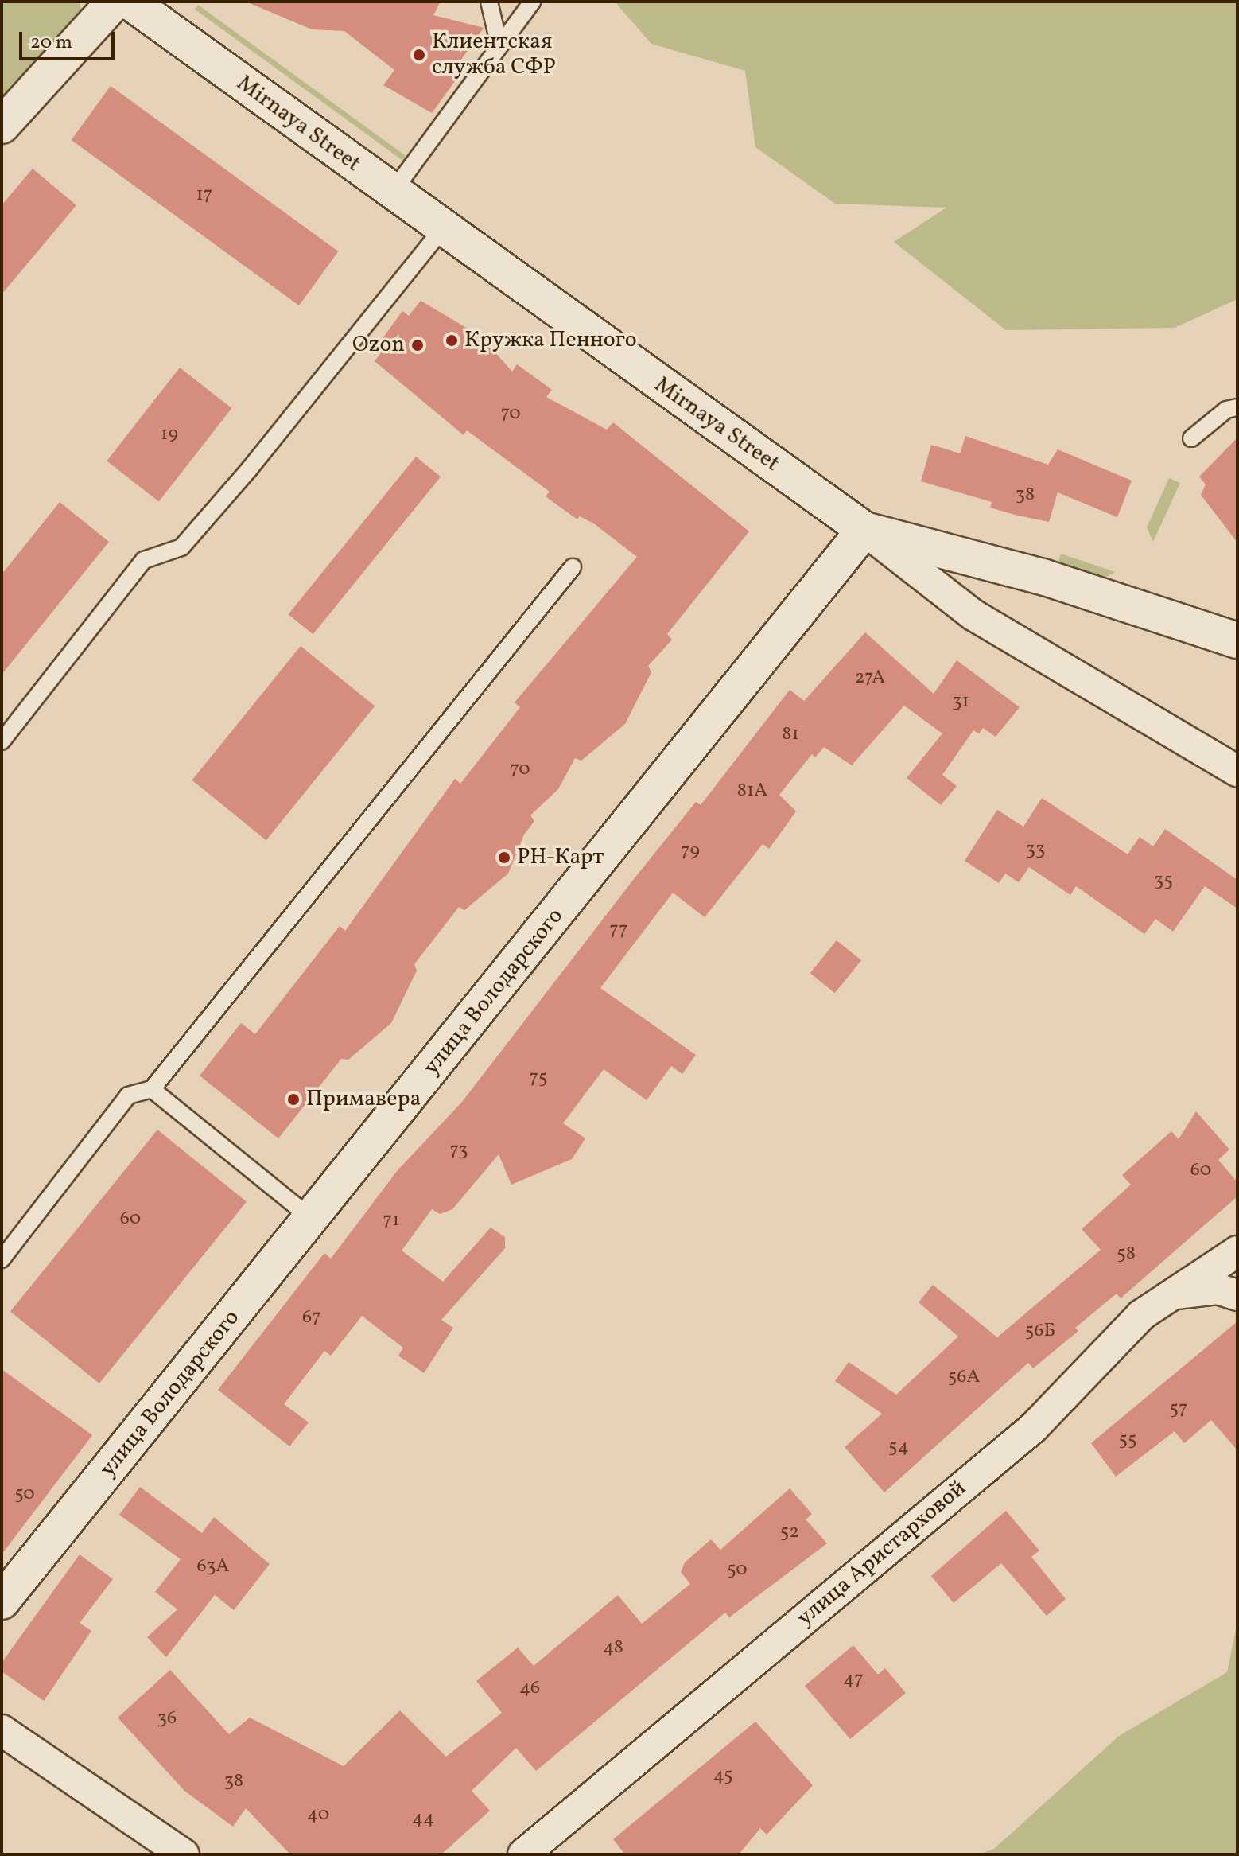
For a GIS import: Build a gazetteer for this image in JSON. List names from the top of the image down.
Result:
{
  "streets": {
    "street": ["Mirnaya Street", "улица Володарского", "улица Аристарховой"]
  },
  "crossings": [
    ["Mirnaya Street", "улица Володарского"]
  ],
  "places": [
    "Клиентская служба СФР",
    "Кружка Пенного",
    "Ozon",
    "РН-Карт",
    "Примавера"
  ],
  "house_numbers": [
    "17",
    "70",
    "19",
    "38",
    "27А",
    "31",
    "81",
    "70",
    "81А",
    "33",
    "79",
    "35",
    "77",
    "75",
    "73",
    "60",
    "60",
    "71",
    "58",
    "67",
    "56Б",
    "56А",
    "57",
    "55",
    "54",
    "50",
    "52",
    "63А",
    "50",
    "48",
    "47",
    "46",
    "36",
    "45",
    "38",
    "40",
    "44"
  ],
  "scale_bar": "20 m"
}
